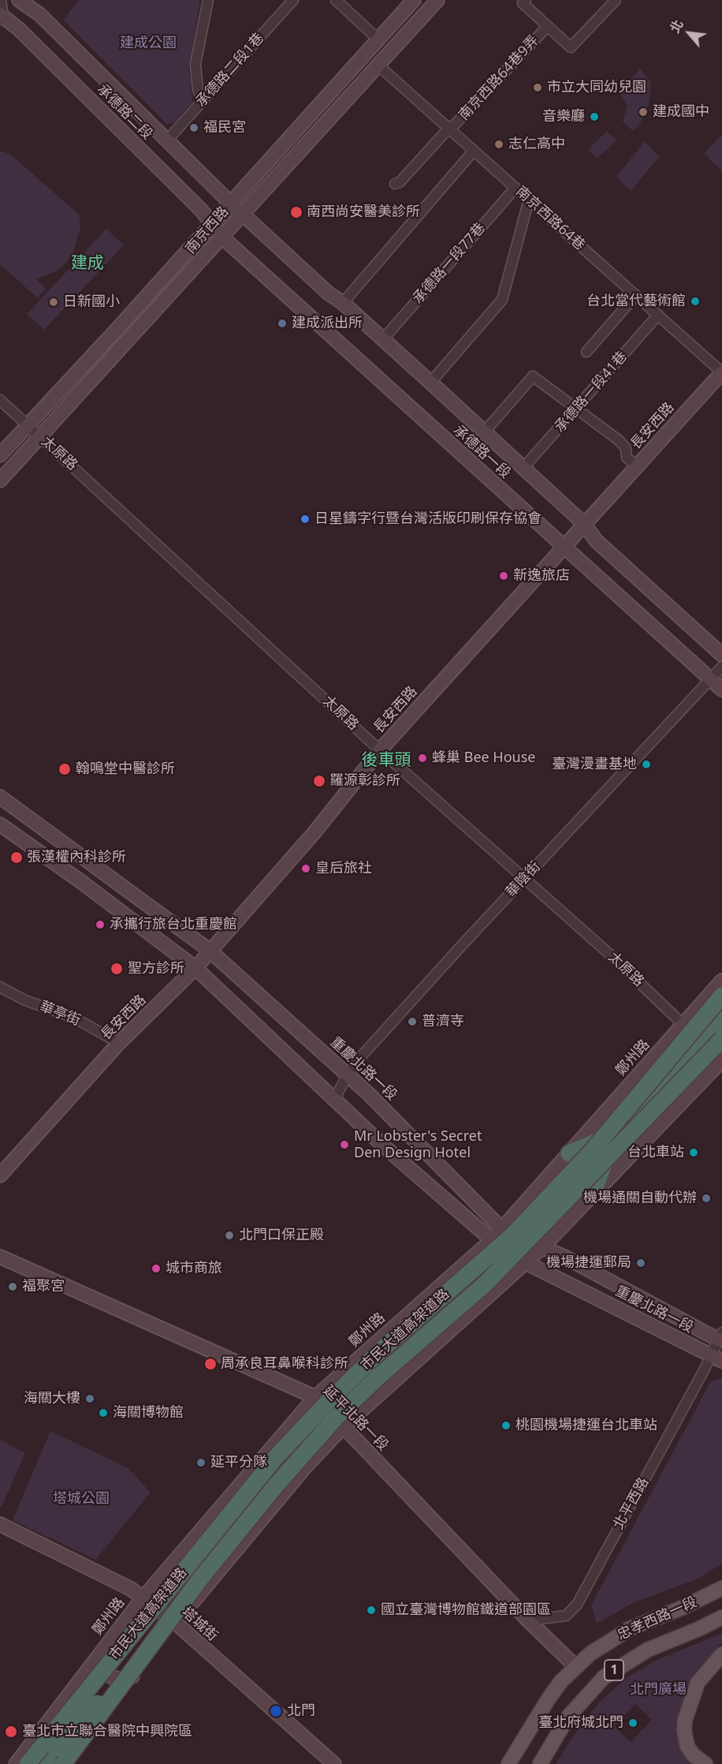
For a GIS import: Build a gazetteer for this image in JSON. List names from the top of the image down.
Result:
{
  "streets": {
    "highway": ["市民大道高架道路"],
    "main road": [
      "承德路二段",
      "南京西路",
      "長安西路",
      "承德路一段",
      "鄭州路",
      "重慶北路一段",
      "延平北路一段",
      "忠孝西路一段",
      "塔城街",
      "1"
    ],
    "street": [
      "承德路二段1巷",
      "南京西路64巷9弄",
      "南京西路64巷",
      "承德路一段77巷",
      "承德路一段41巷",
      "太原路",
      "華陰街",
      "華亭街",
      "北平西路"
    ]
  },
  "crossings": [
    ["承德路二段1巷", "承德路二段"],
    ["南京西路64巷9弄", "南京西路64巷"],
    ["承德路二段", "南京西路"],
    ["承德路二段", "承德路一段"],
    ["南京西路64巷", "南京西路"],
    ["南京西路64巷", "承德路一段77巷"],
    ["南京西路64巷", "承德路一段41巷"],
    ["南京西路64巷", "長安西路"],
    ["南京西路", "承德路一段"],
    ["南京西路", "太原路"],
    ["承德路一段77巷", "承德路一段"],
    ["承德路一段41巷", "承德路一段"],
    ["長安西路", "承德路一段"],
    ["長安西路", "太原路"],
    ["長安西路", "華亭街"],
    ["長安西路", "重慶北路一段"],
    ["承德路一段", "華陰街"],
    ["太原路", "華陰街"],
    ["太原路", "鄭州路"],
    ["華陰街", "重慶北路一段"],
    ["鄭州路", "重慶北路一段"],
    ["鄭州路", "延平北路一段"],
    ["鄭州路", "塔城街"],
    ["重慶北路一段", "北平西路"],
    ["延平北路一段", "北平西路"],
    ["延平北路一段", "忠孝西路一段"]
  ],
  "districts": ["建成", "後車頭"],
  "parks": ["建成公園", "塔城公園", "北門廣場"],
  "places": [
    "市立大同幼兒園",
    "建成國中",
    "音樂廳",
    "福民宮",
    "志仁高中",
    "南西尚安醫美診所",
    "台北當代藝術館",
    "日新國小",
    "建成派出所",
    "日星鑄字行暨台灣活版印刷保存協會",
    "新逸旅店",
    "蜂巢 Bee House",
    "臺灣漫畫基地",
    "翰鳴堂中醫診所",
    "羅源彰診所",
    "張漢權內科診所",
    "皇后旅社",
    "承攜行旅台北重慶館",
    "聖方診所",
    "普濟寺",
    "Mr Lobster's Secret Den Design Hotel",
    "台北車站",
    "機場通關自動代辦",
    "北門口保正殿",
    "機場捷運郵局",
    "城市商旅",
    "福聚宮",
    "周承良耳鼻喉科診所",
    "海關大樓",
    "海關博物館",
    "桃園機場捷運台北車站",
    "延平分隊",
    "國立臺灣博物館鐵道部園區",
    "北門",
    "臺北府城北門",
    "臺北市立聯合醫院中興院區"
  ],
  "north": "top left"
}
